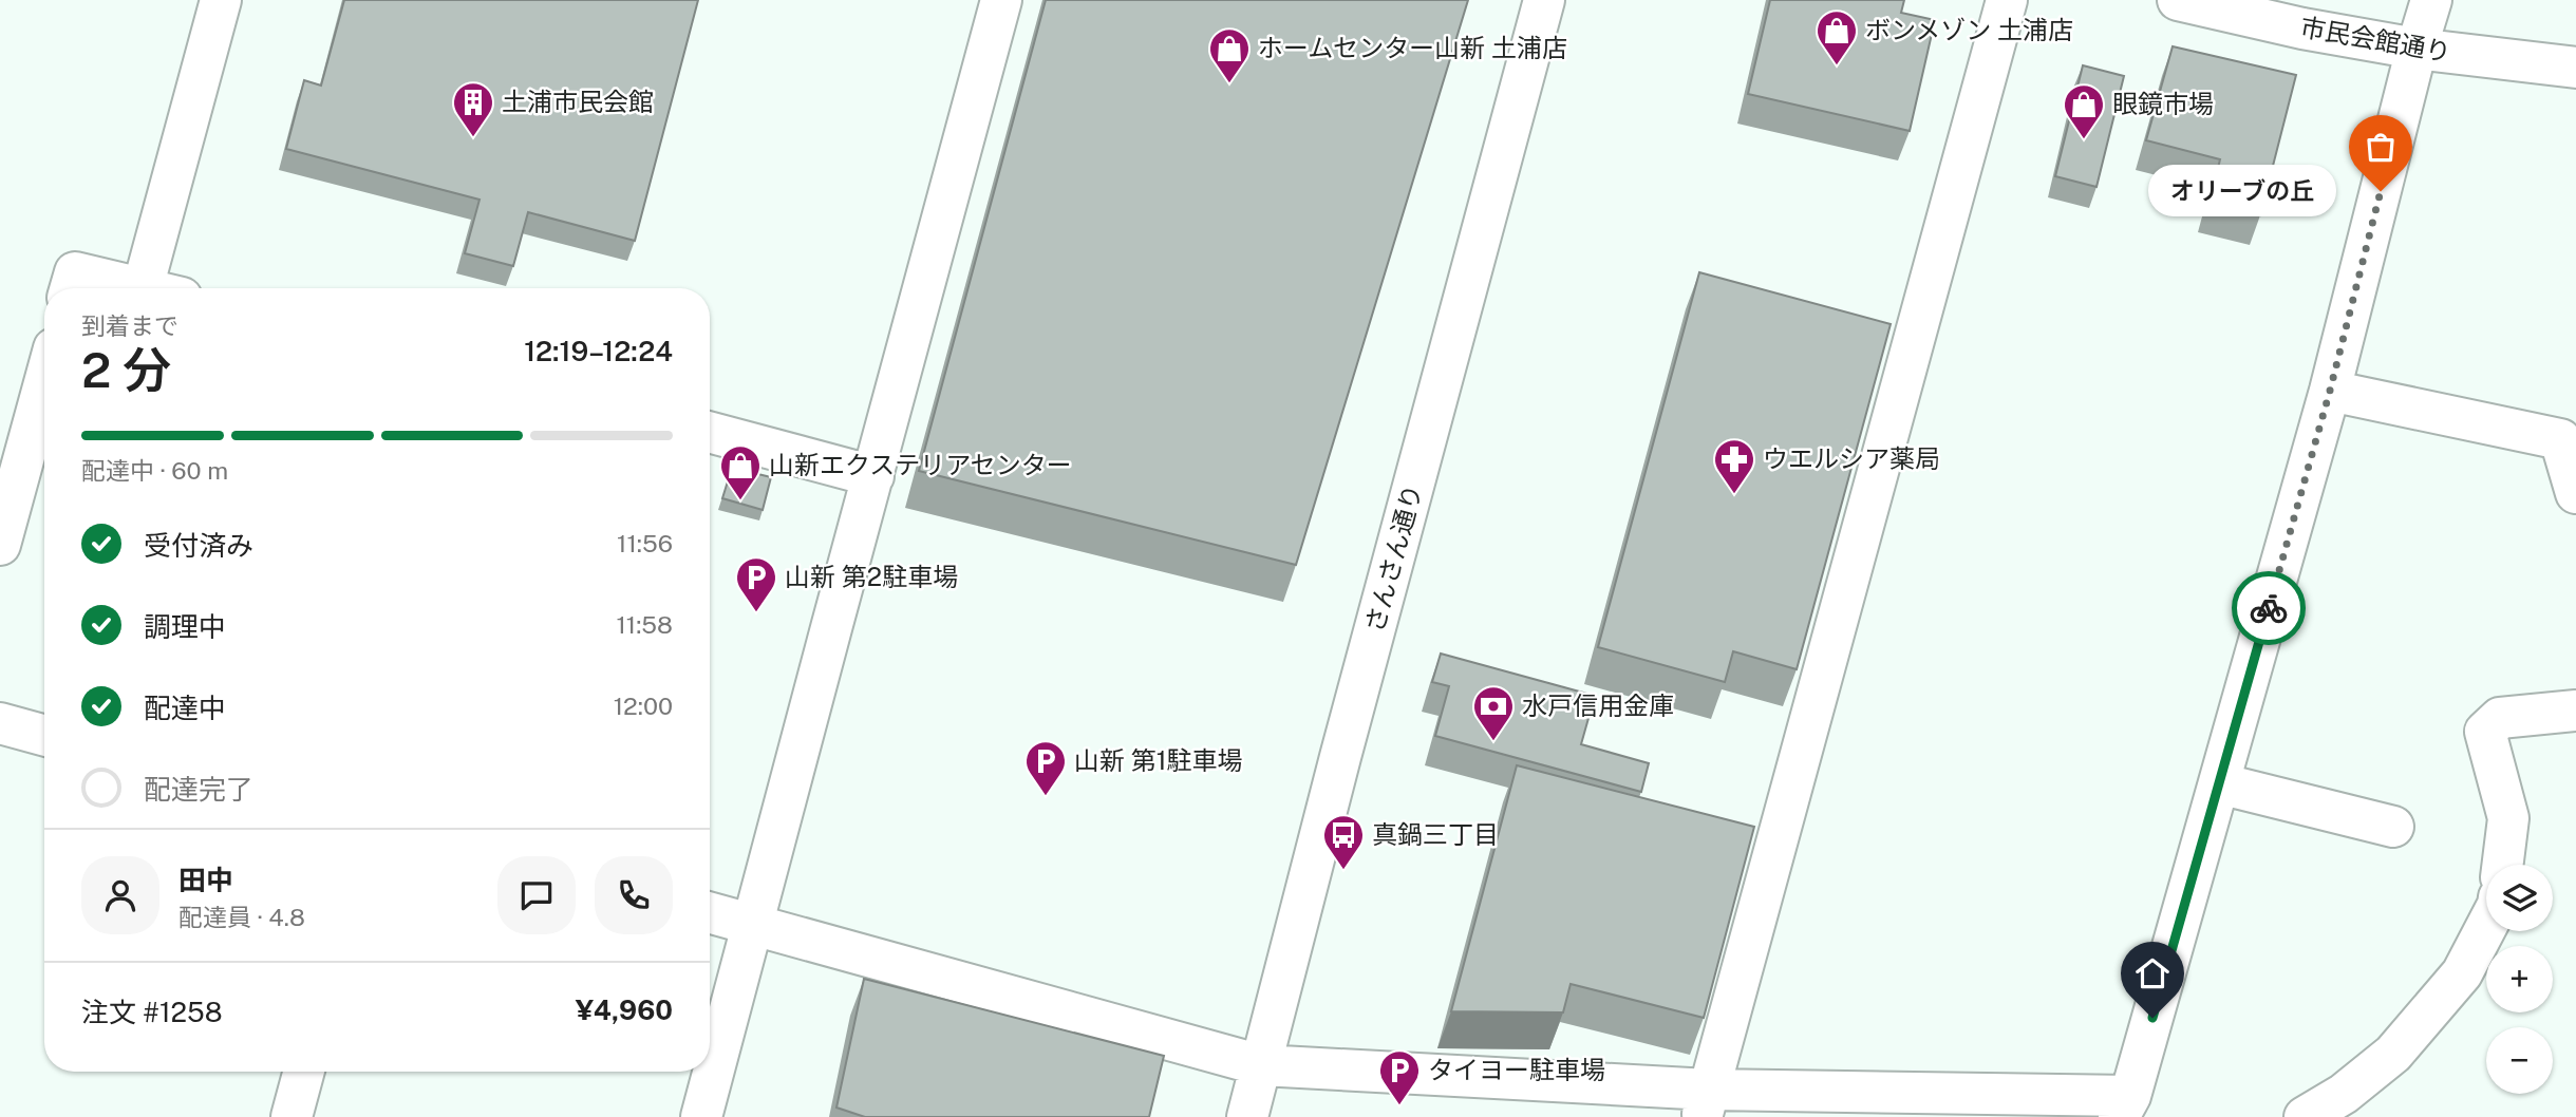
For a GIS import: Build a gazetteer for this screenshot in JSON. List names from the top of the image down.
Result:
{
  "streets": {
    "street": ["市民会館通り", "さんさん通り"]
  },
  "places": {
    "shop": [
      "ボンメゾン 土浦店",
      "ホームセンター山新 土浦店",
      "眼鏡市場",
      "山新エクステリアセンター"
    ],
    "building": ["土浦市民会館"],
    "other": ["オリーブの丘"],
    "pharmacy": ["ウエルシア薬局"],
    "parking": ["山新 第2駐車場", "山新 第1駐車場", "タイヨー駐車場"],
    "bank": ["水戸信用金庫"],
    "bus stop": ["真鍋三丁目"]
  },
  "page": {
    "bubble": "オリーブの丘",
    "heading": ["2 分", "到着まで", "12:19–12:24"],
    "panel": [
      "田中",
      "配達員 · 4.8",
      "注文 #1258",
      "¥4,960"
    ],
    "bar": "配達中 · 60 m",
    "list": [
      ["受付済み", "11:56"],
      ["調理中", "11:58"],
      ["配達中", "12:00"],
      "配達完了"
    ],
    "map_buttons": ["+", "−"]
  }
}
